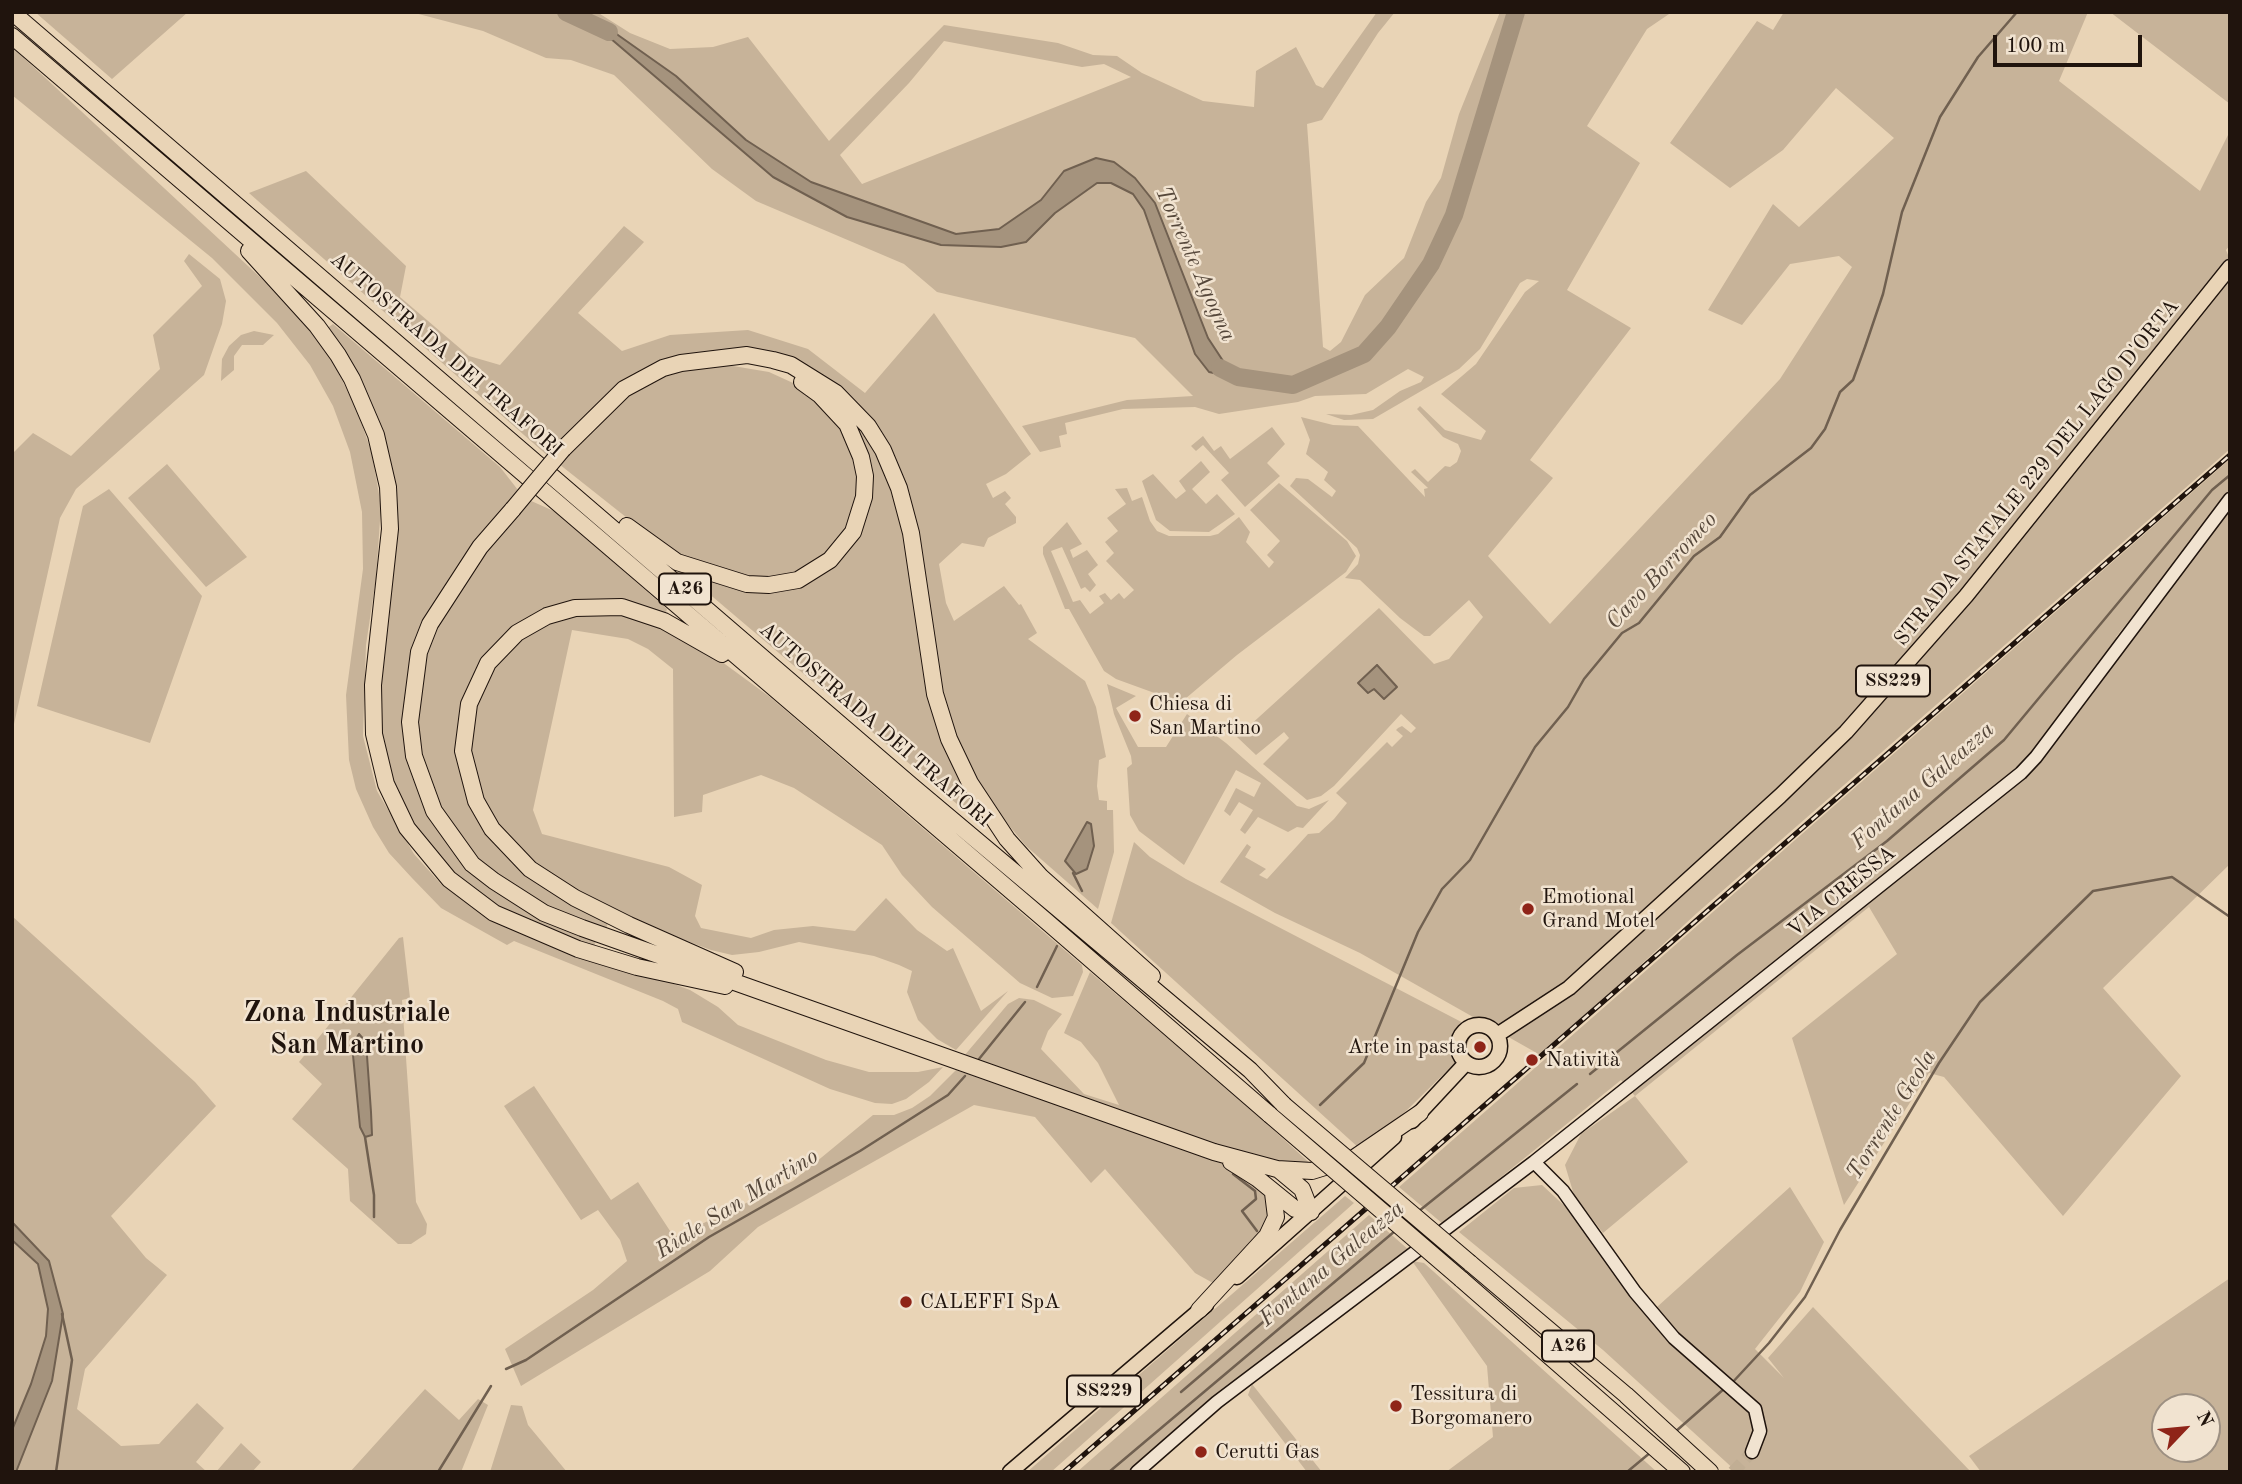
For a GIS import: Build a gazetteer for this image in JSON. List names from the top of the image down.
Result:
{
  "streets": {
    "highway": ["AUTOSTRADA DEI TRAFORI", "A26"],
    "main road": ["STRADA STATALE 229 DEL LAGO D'ORTA", "SS229", "VIA CRESSA"]
  },
  "crossings": [
    ["STRADA STATALE 229 DEL LAGO D'ORTA", "SS229"]
  ],
  "districts": ["Zona Industriale San Martino"],
  "water": [
    "Torrente Agogna",
    "Cavo Borromeo",
    "Fontana Galeazza",
    "Torrente Geola",
    "Riale San Martino"
  ],
  "places": [
    "Chiesa di San Martino",
    "Emotional Grand Motel",
    "Arte in pasta",
    "Natività",
    "CALEFFI SpA",
    "Tessitura di Borgomanero",
    "Cerutti Gas"
  ],
  "scale_bar": "100 m",
  "north": "top right"
}
